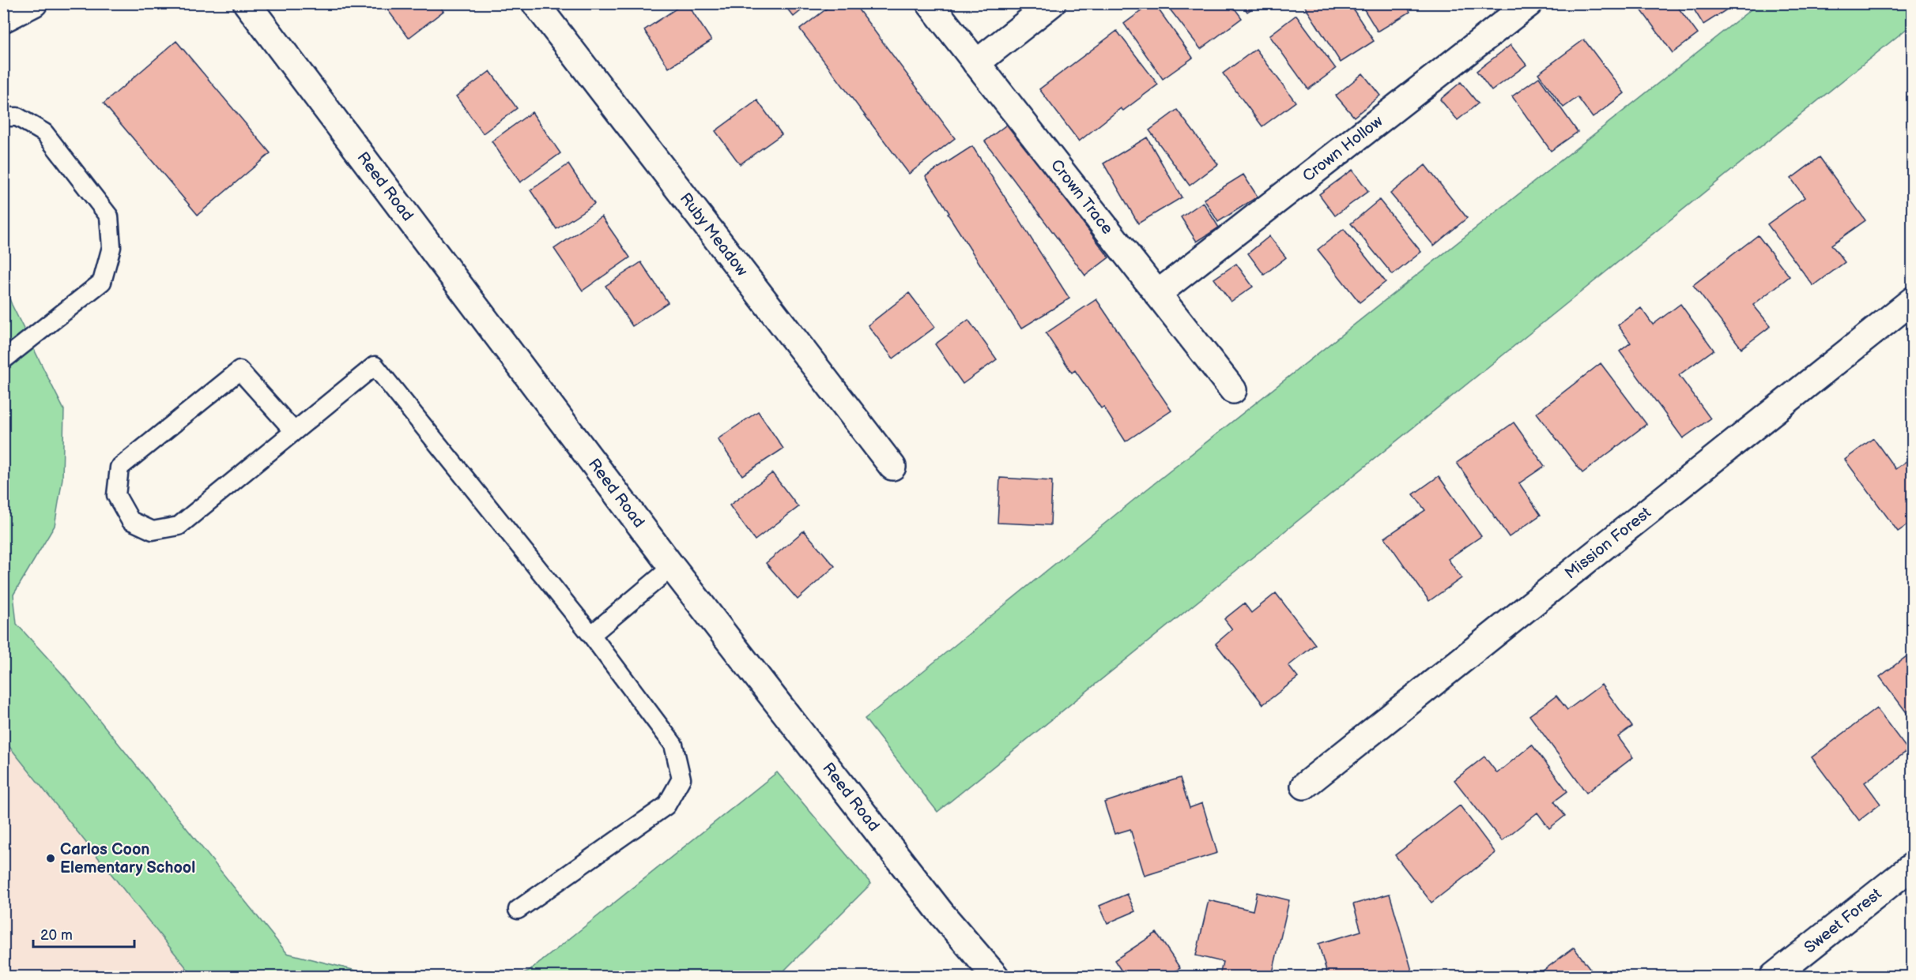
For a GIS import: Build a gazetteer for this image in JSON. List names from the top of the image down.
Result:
{
  "streets": {
    "street": [
      "Crown Hollow",
      "Reed Road",
      "Crown Trace",
      "Ruby Meadow",
      "Mission Forest",
      "Sweet Forest"
    ]
  },
  "crossings": [
    ["Crown Hollow", "Crown Trace"]
  ],
  "places": ["Carlos Coon Elementary School"],
  "scale_bar": "20 m"
}
